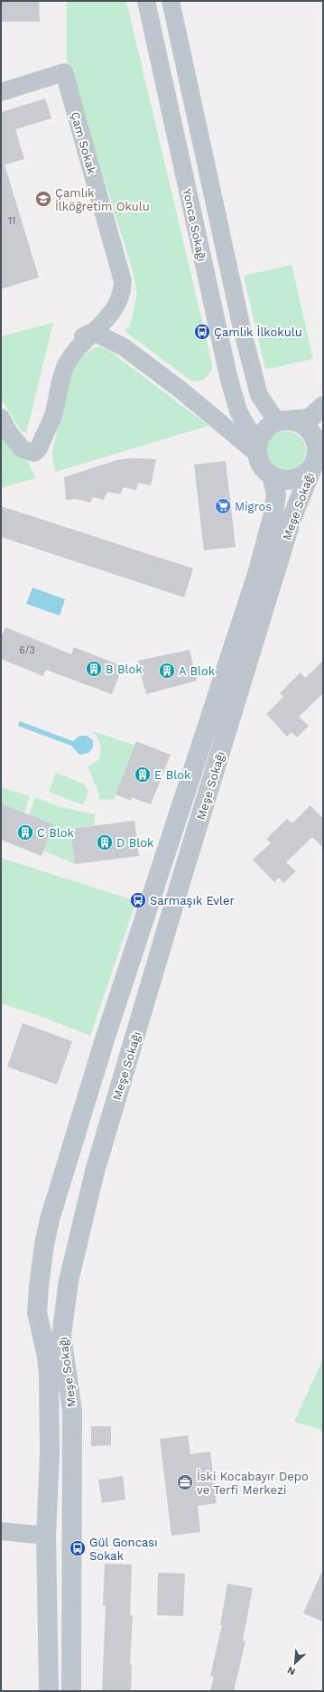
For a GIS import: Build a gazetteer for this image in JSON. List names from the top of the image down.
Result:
{
  "streets": {
    "street": ["Çam Sokak", "Yonca Sokağı", "Meşe Sokağı"]
  },
  "crossings": [
    ["Yonca Sokağı", "Meşe Sokağı"]
  ],
  "places": {
    "school or university": ["Çamlık İlköğretim Okulu"],
    "bus stop": ["Çamlık İlkokulu", "Sarmaşık Evler", "Gül Goncası Sokak"],
    "supermarket": ["Migros"],
    "building": [
      "B Blok",
      "A Blok",
      "E Blok",
      "C Blok",
      "D Blok"
    ],
    "office": ["İski Kocabayır Depo ve Terfi Merkezi"]
  },
  "house_numbers": ["11", "6/3"],
  "north": "bottom left"
}
